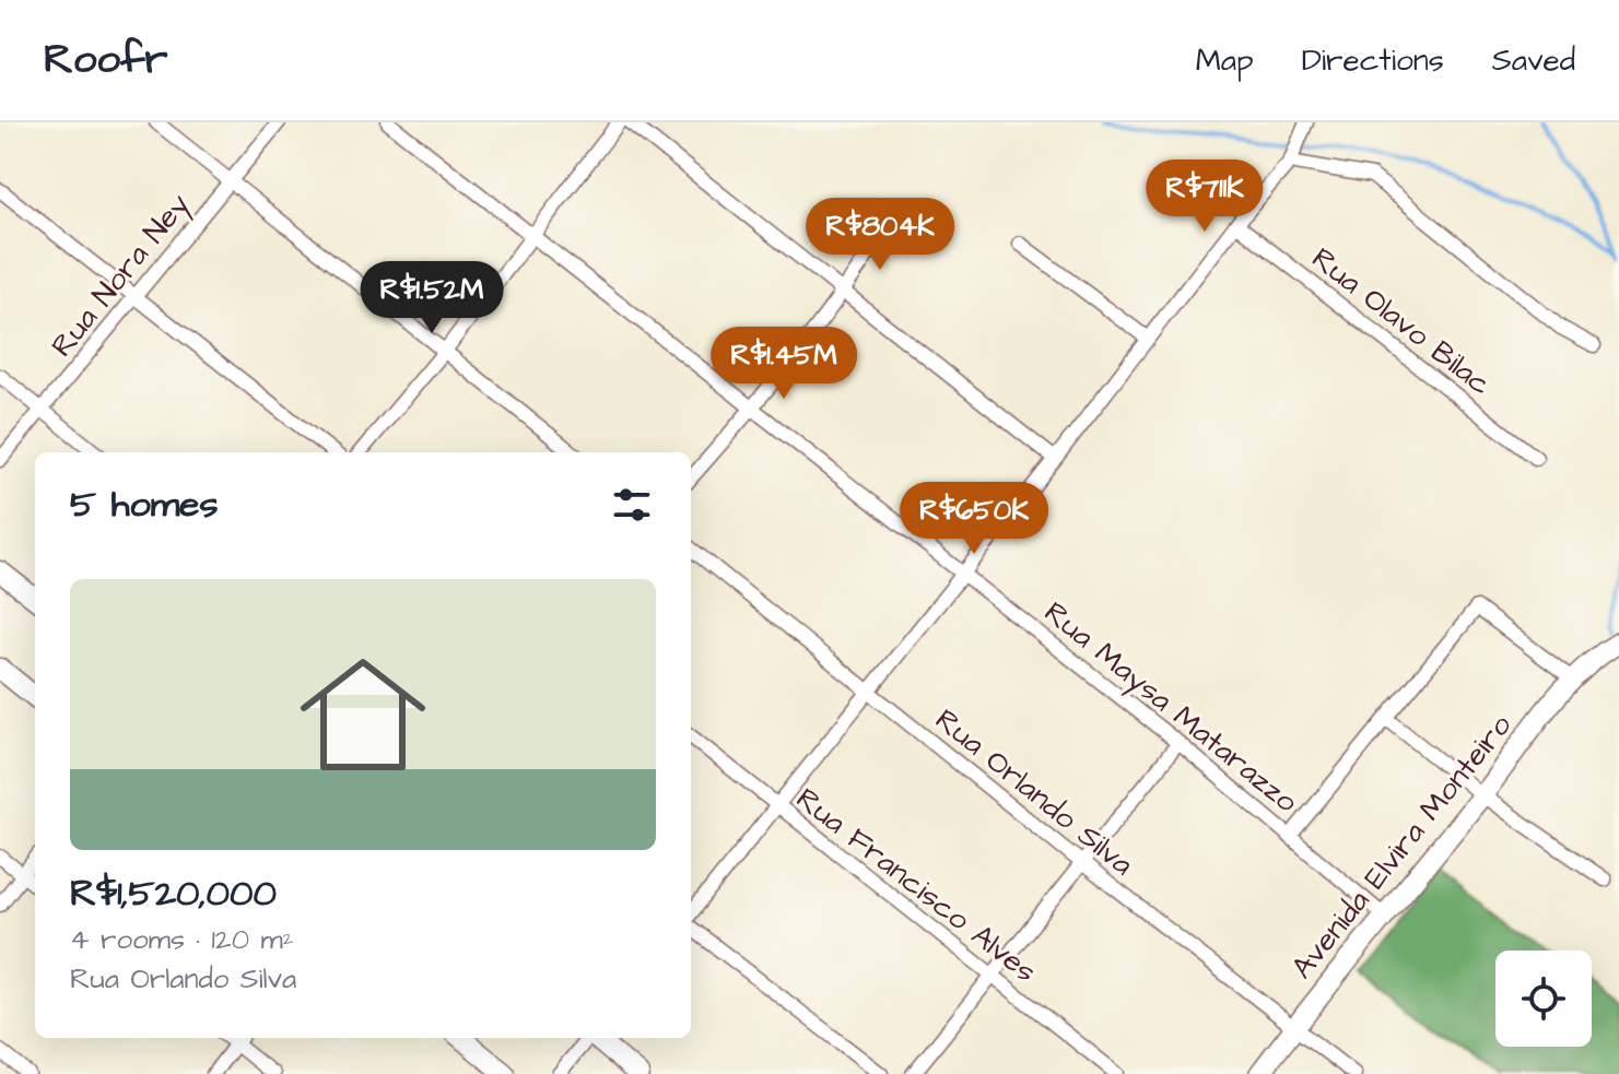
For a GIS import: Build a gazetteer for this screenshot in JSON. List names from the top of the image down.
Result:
{
  "streets": {
    "street": [
      "Rua Nora Ney",
      "Rua Olavo Bilac",
      "Rua Maysa Matarazzo",
      "Rua Orlando Silva",
      "Avenida Elvira Monteiro",
      "Rua Francisco Alves"
    ]
  },
  "crossings": [
    ["Rua Maysa Matarazzo", "Avenida Elvira Monteiro"],
    ["Rua Orlando Silva", "Avenida Elvira Monteiro"]
  ],
  "page": {
    "header": "Roofr",
    "nav": ["Map", "Directions", "Saved"],
    "price": [
      "R$711K",
      "R$804K",
      "R$1.52M",
      "R$1.45M",
      "R$650K"
    ],
    "heading": "5 homes",
    "list": [
      {
        "name": "R$1,520,000",
        "note": "4 rooms · 120 m² · Rua Orlando Silva"
      }
    ]
  }
}
